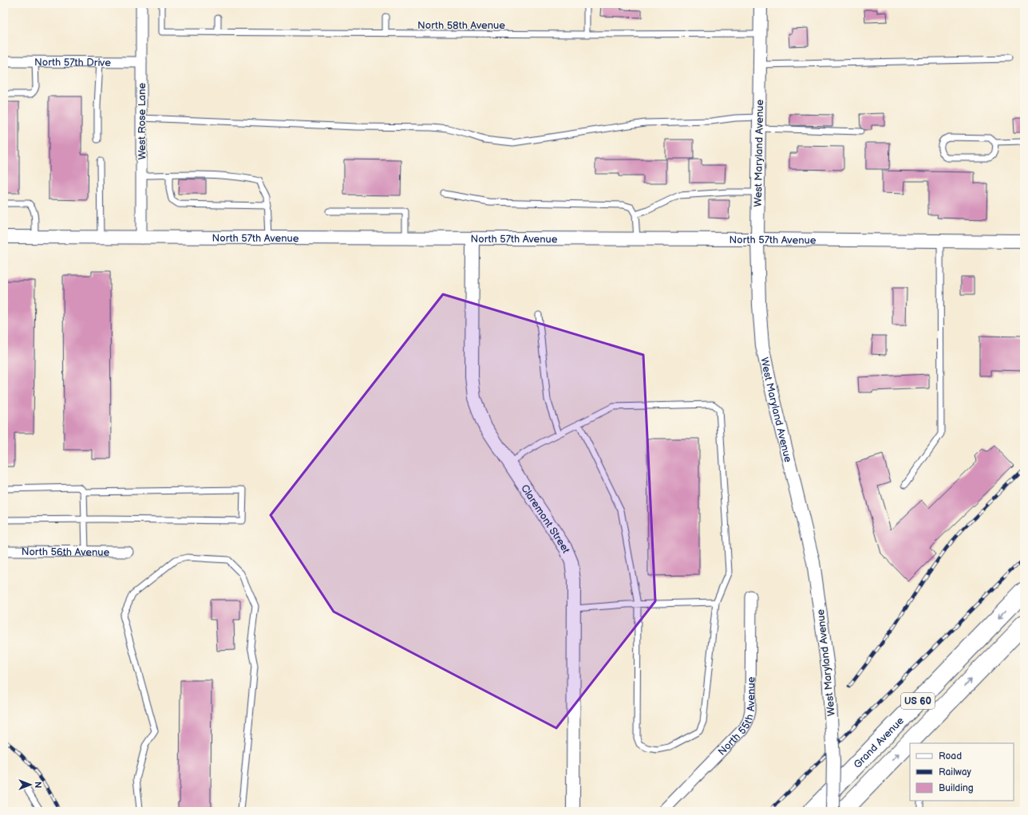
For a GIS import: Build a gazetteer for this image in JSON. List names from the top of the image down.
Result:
{
  "streets": {
    "highway": ["US 60", "Grand Avenue"],
    "street": [
      "North 57th Drive",
      "West Rose Lane",
      "West Maryland Avenue",
      "North 57th Avenue",
      "Claremont Street",
      "North 56th Avenue",
      "North 55th Avenue"
    ],
    "lane": ["North 58th Avenue"]
  },
  "crossings": [
    ["North 58th Avenue", "West Maryland Avenue"],
    ["North 57th Drive", "West Rose Lane"],
    ["West Rose Lane", "North 57th Avenue"],
    ["West Maryland Avenue", "North 57th Avenue"],
    ["North 57th Avenue", "Claremont Street"]
  ],
  "legend": ["Road", "Railway", "Building"],
  "north": "right"
}
